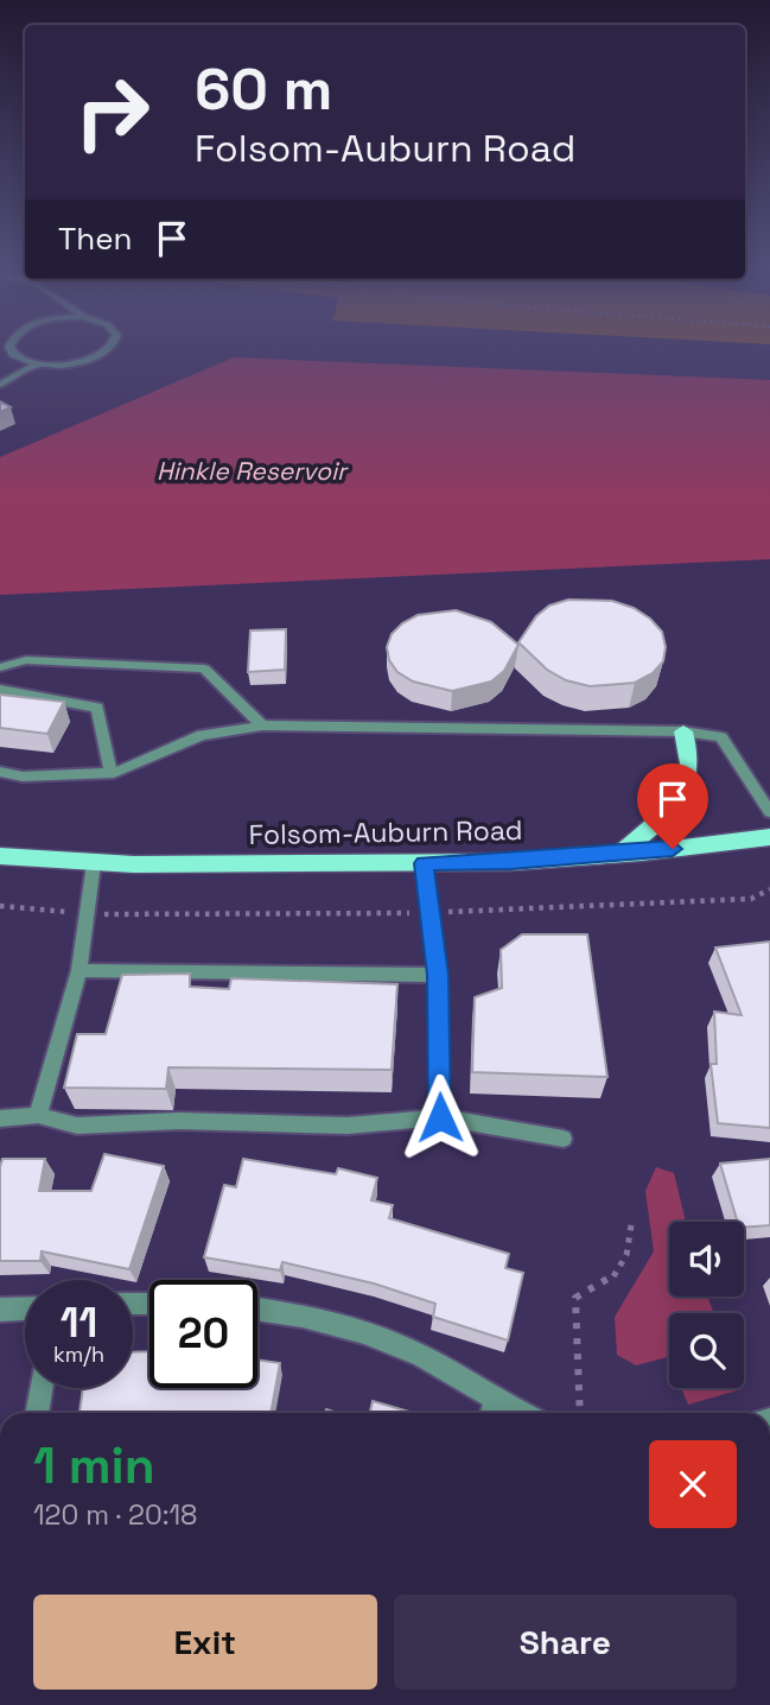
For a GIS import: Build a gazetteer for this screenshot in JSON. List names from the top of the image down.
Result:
{
  "streets": {
    "main road": ["Folsom-Auburn Road"]
  },
  "water": ["Hinkle Reservoir"],
  "page": {
    "turn": ["60 m", "Folsom-Auburn Road"],
    "then": "Then",
    "speed": "11 km/h",
    "limit": "20",
    "heading": ["1 min", "120 m · 20:18"],
    "buttons": ["Exit", "Share"]
  }
}
